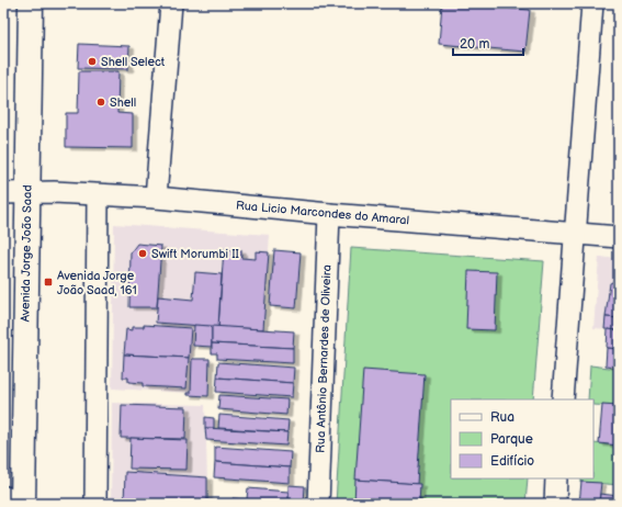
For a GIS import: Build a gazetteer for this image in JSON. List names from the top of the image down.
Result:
{
  "streets": {
    "main road": ["Avenida Jorge João Saad"],
    "street": ["Rua Licio Marcondes do Amaral", "Rua Antônio Bernardes de Oliveira"]
  },
  "crossings": [
    ["Rua Licio Marcondes do Amaral", "Avenida Jorge João Saad"],
    ["Rua Licio Marcondes do Amaral", "Rua Antônio Bernardes de Oliveira"]
  ],
  "places": {
    "other": ["Shell Select", "Shell", "Swift Morumbi II"],
    "transit": ["Avenida Jorge João Saad, 161"]
  },
  "legend": ["Rua", "Parque", "Edifício"],
  "scale_bar": "20 m"
}
